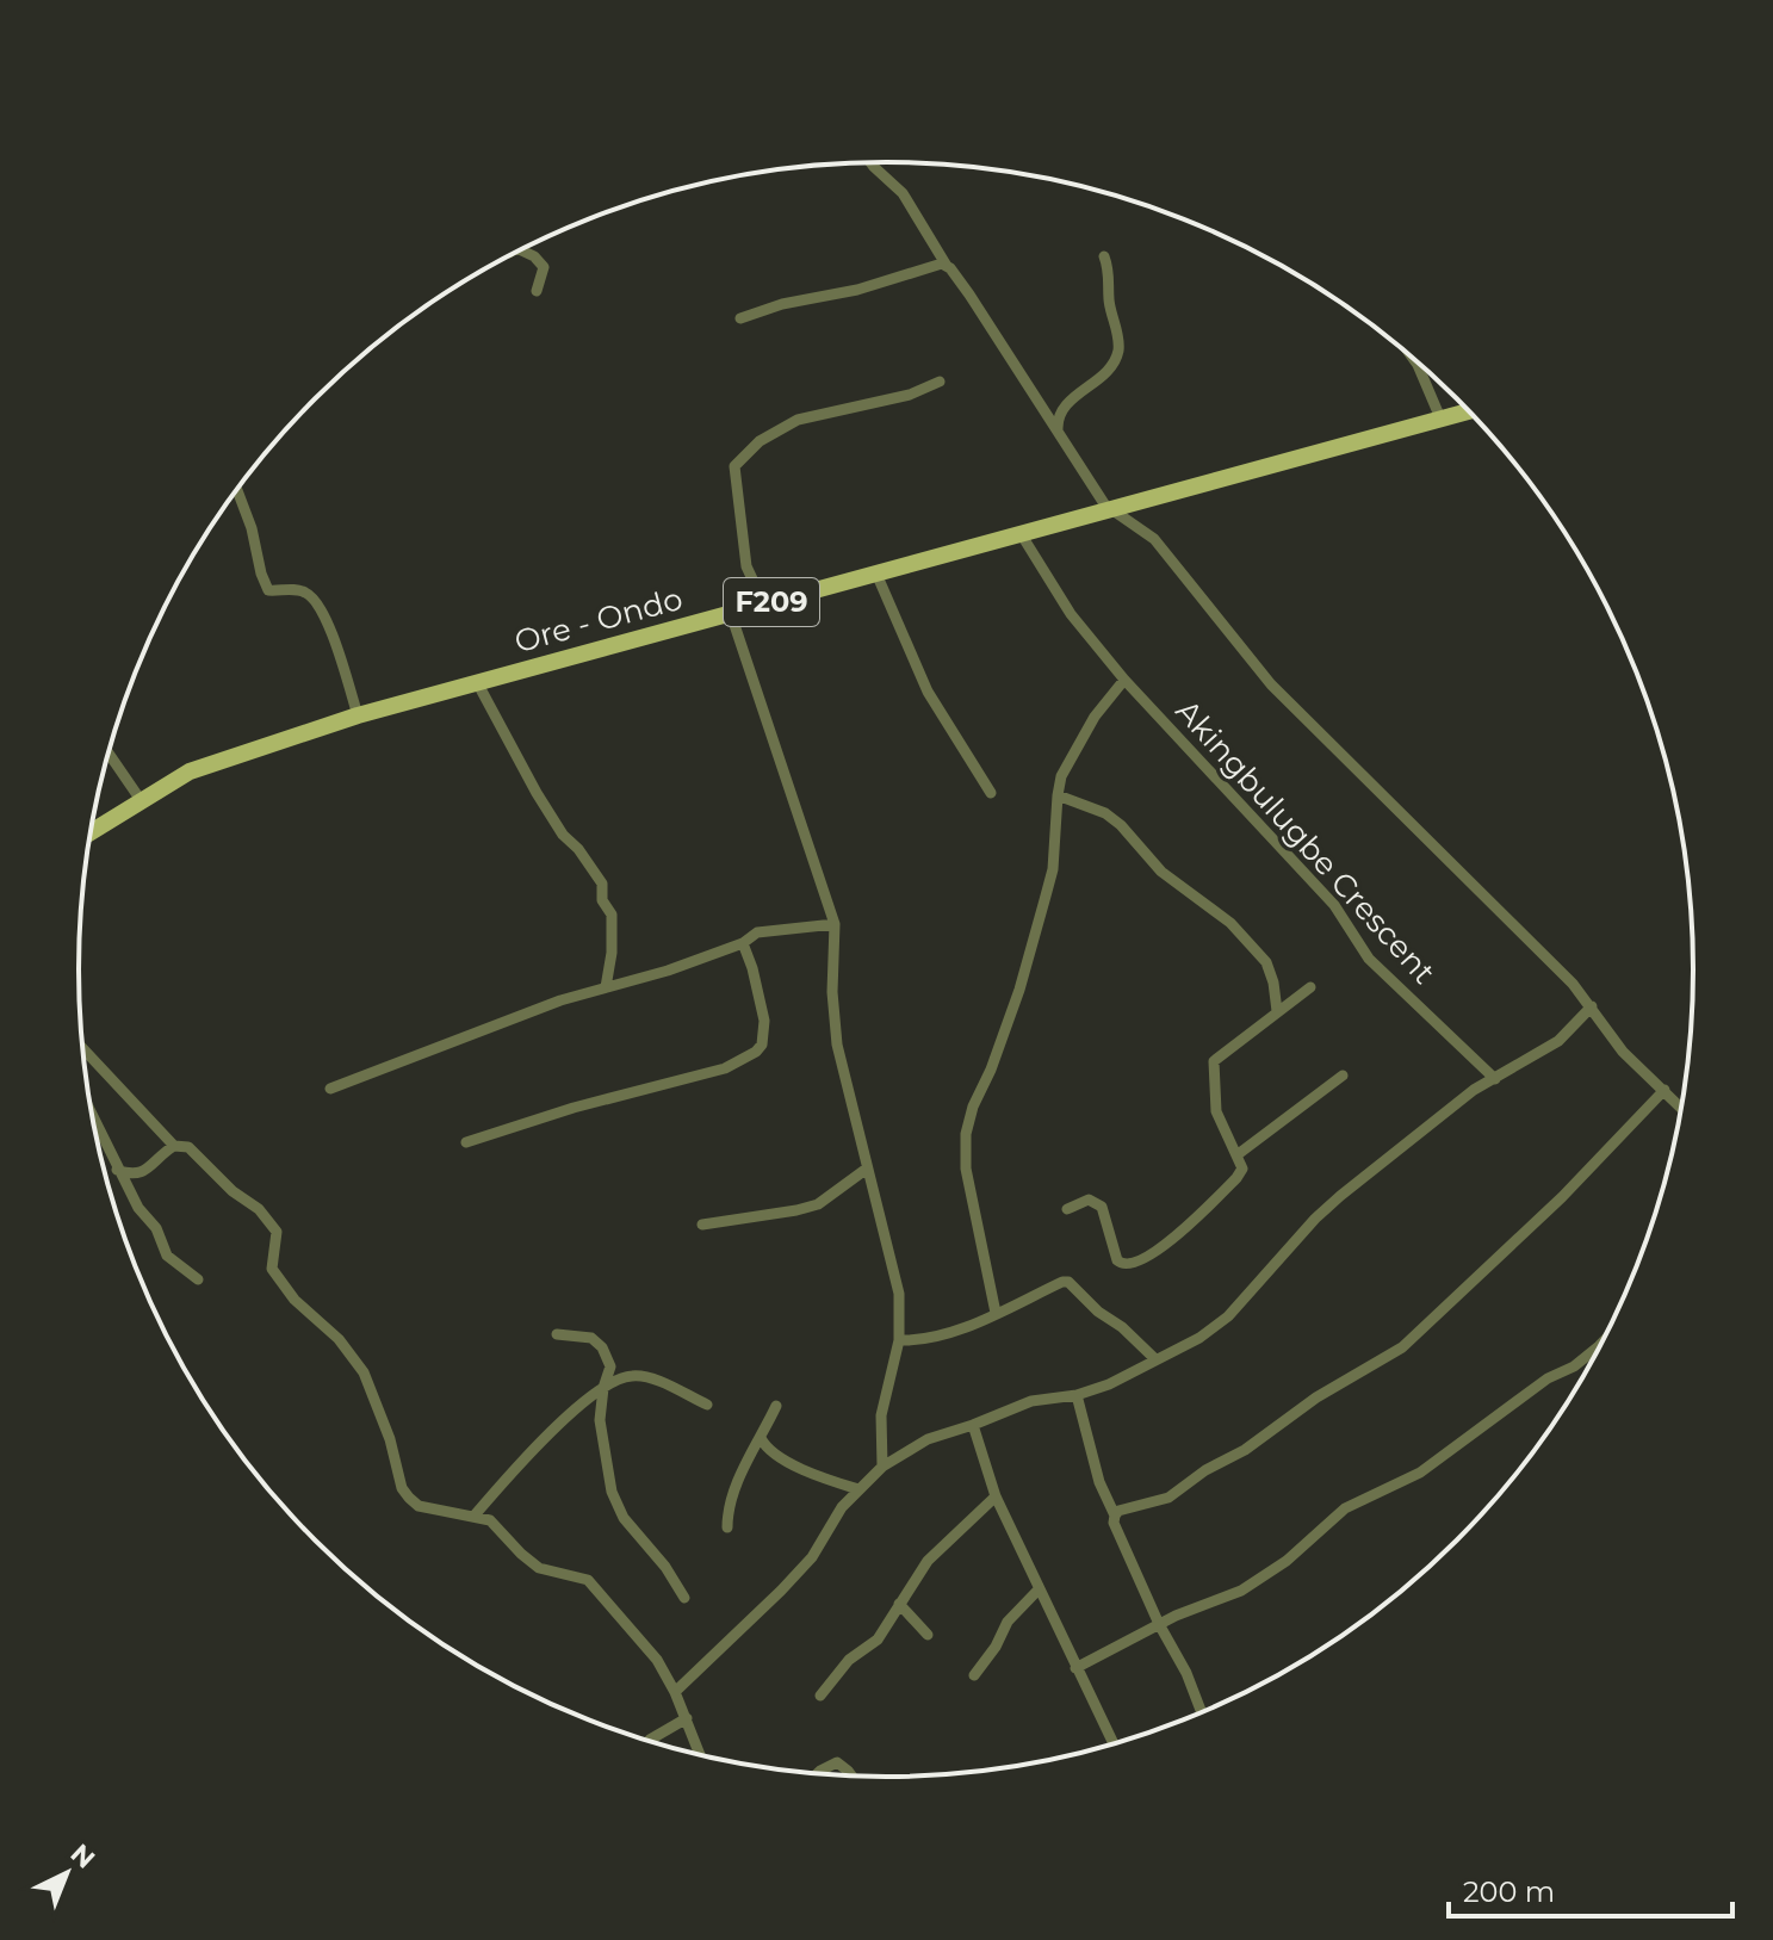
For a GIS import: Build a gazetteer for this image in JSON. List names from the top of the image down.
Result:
{
  "streets": {
    "main road": ["F209", "Ore - Ondo"],
    "street": ["Akingbulugbe Crescent"]
  },
  "crossings": [
    ["Ore - Ondo", "Akingbulugbe Crescent"]
  ],
  "scale_bar": "200 m",
  "north": "top right"
}
